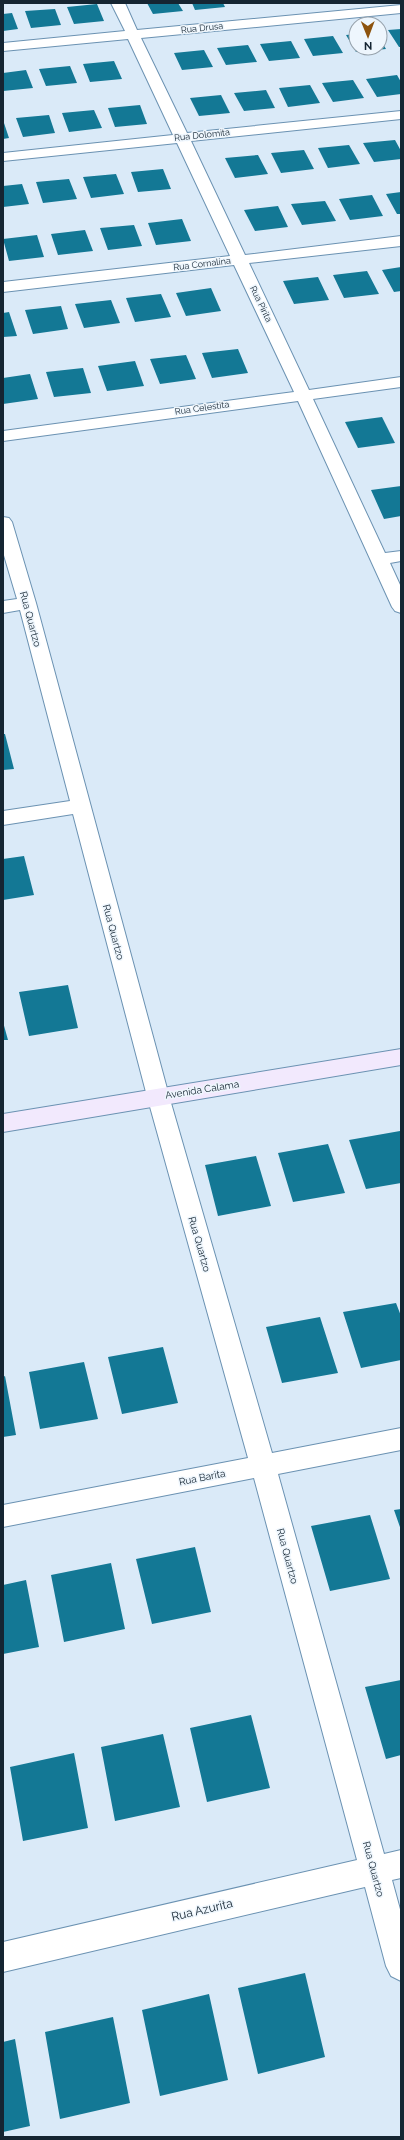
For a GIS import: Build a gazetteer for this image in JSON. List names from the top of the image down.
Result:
{
  "streets": {
    "street": [
      "Rua Drusa",
      "Rua Dolomita",
      "Rua Cornalina",
      "Rua Pirita",
      "Rua Celestita",
      "Rua Quartzo",
      "Avenida Calama",
      "Rua Barita",
      "Rua Azurita"
    ]
  },
  "crossings": [
    ["Rua Drusa", "Rua Pirita"],
    ["Rua Dolomita", "Rua Pirita"],
    ["Rua Cornalina", "Rua Pirita"],
    ["Rua Pirita", "Rua Celestita"],
    ["Rua Quartzo", "Avenida Calama"],
    ["Rua Quartzo", "Rua Barita"],
    ["Rua Quartzo", "Rua Azurita"]
  ],
  "north": "bottom"
}
